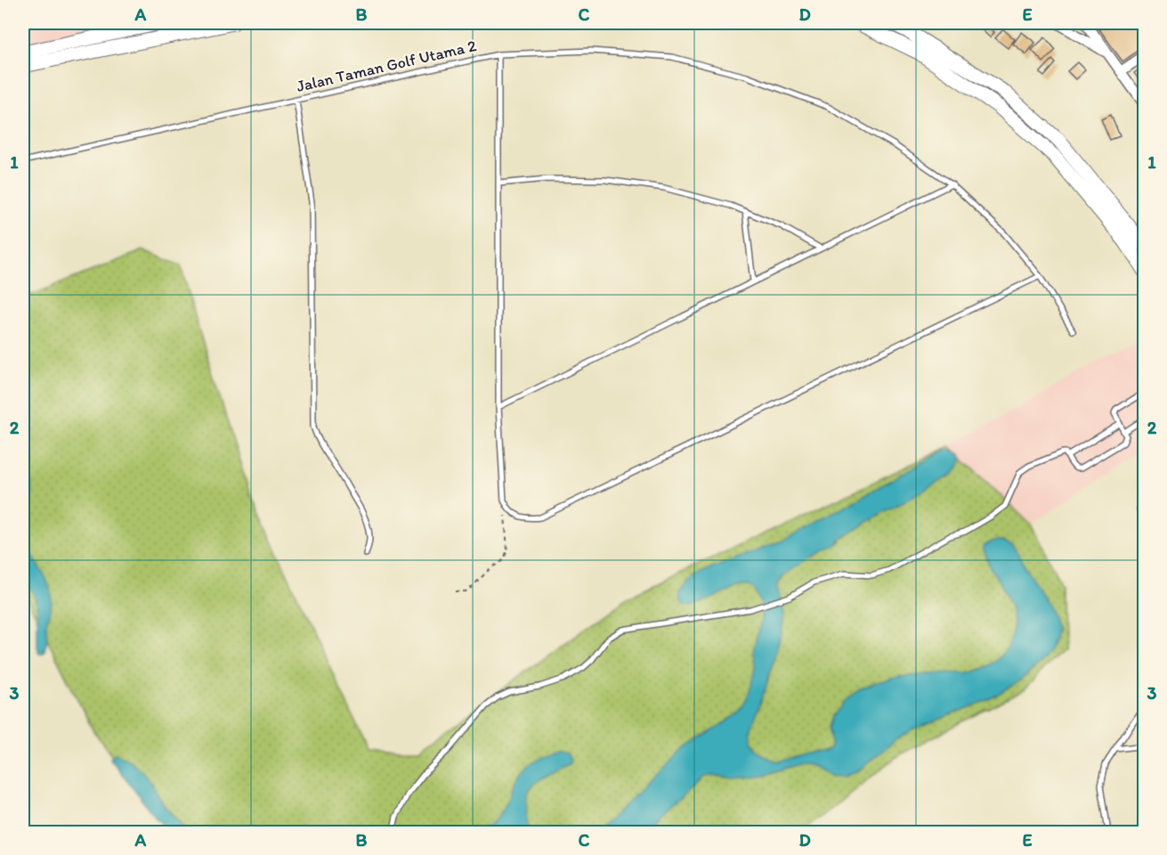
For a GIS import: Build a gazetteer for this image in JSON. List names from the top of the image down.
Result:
{
  "streets": {
    "lane": ["Jalan Taman Golf Utama 2"]
  },
  "grid": {
    "columns": [
      "A",
      "B",
      "C",
      "D",
      "E"
    ],
    "rows": ["1", "2", "3"]
  }
}
